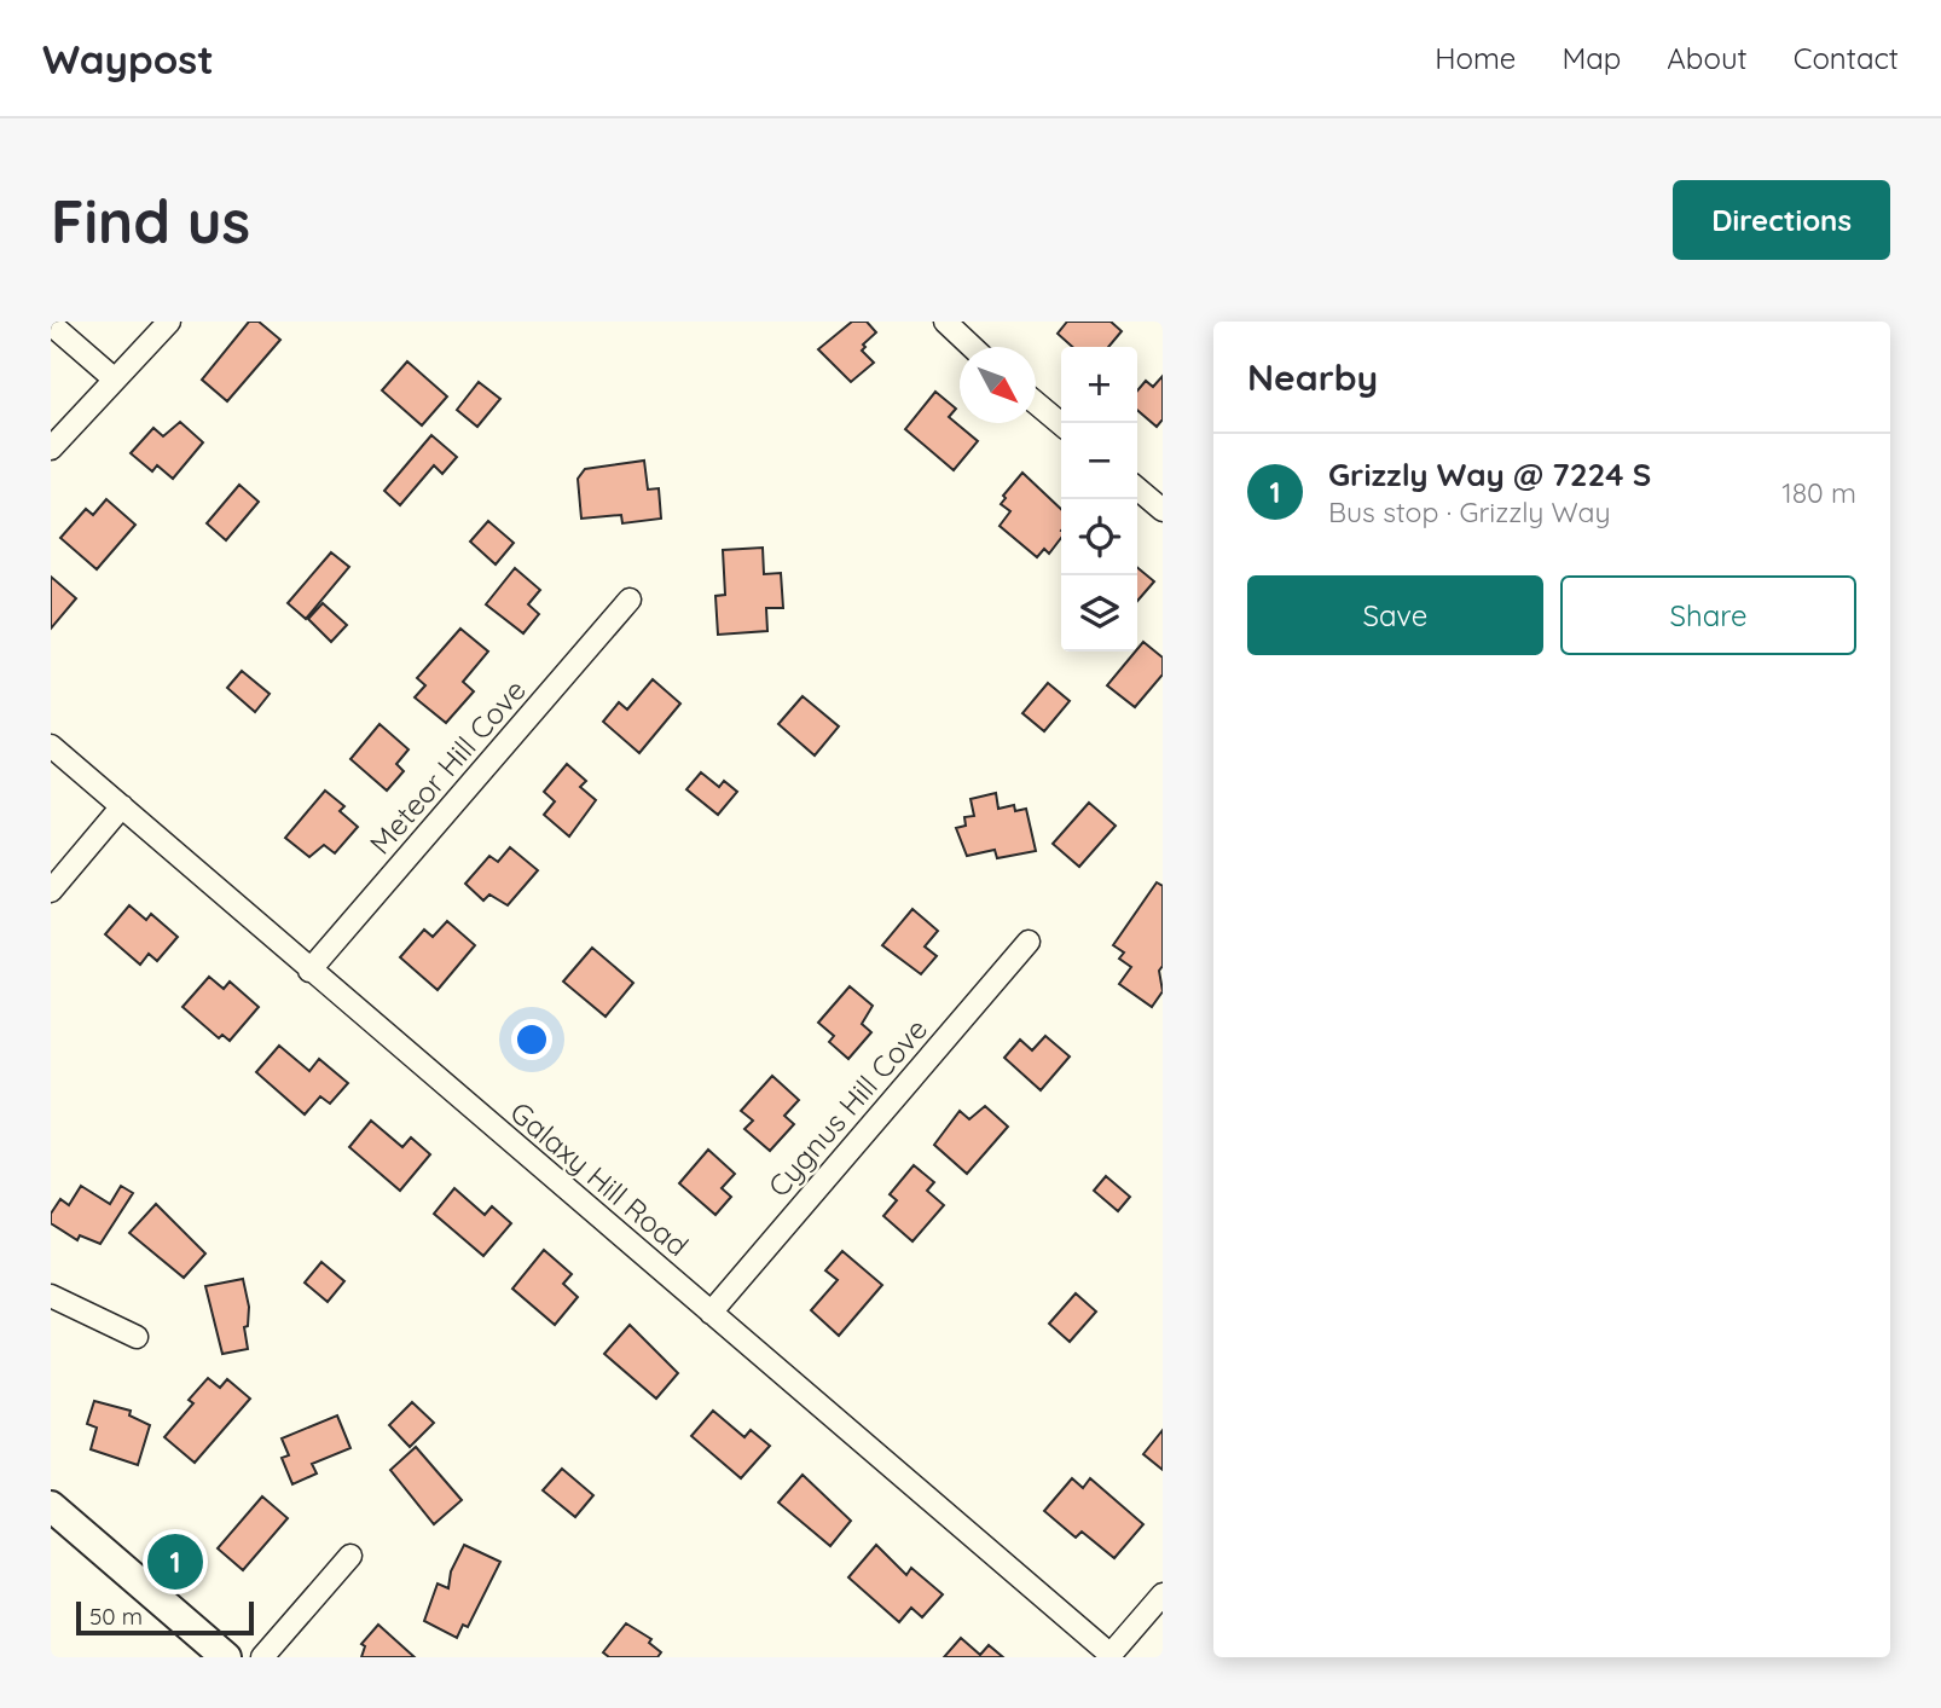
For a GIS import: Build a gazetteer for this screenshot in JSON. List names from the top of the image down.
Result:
{
  "streets": {
    "street": ["Meteor Hill Cove", "Cygnus Hill Cove", "Galaxy Hill Road"]
  },
  "crossings": [
    ["Meteor Hill Cove", "Galaxy Hill Road"],
    ["Cygnus Hill Cove", "Galaxy Hill Road"]
  ],
  "scale_bar": "50 m",
  "north": "bottom right",
  "page": {
    "header": "Waypost",
    "nav": [
      "Home",
      "Map",
      "About",
      "Contact"
    ],
    "buttons": [
      "Directions",
      ["Save", "Share"]
    ],
    "title": "Find us",
    "heading": "Nearby",
    "map_buttons": ["+", "−"],
    "list": [
      {
        "mark": "1",
        "name": "Grizzly Way @ 7224 S",
        "note": "Bus stop · Grizzly Way",
        "value": "180 m"
      }
    ],
    "pins": "1",
    "scale": "50 m"
  }
}
